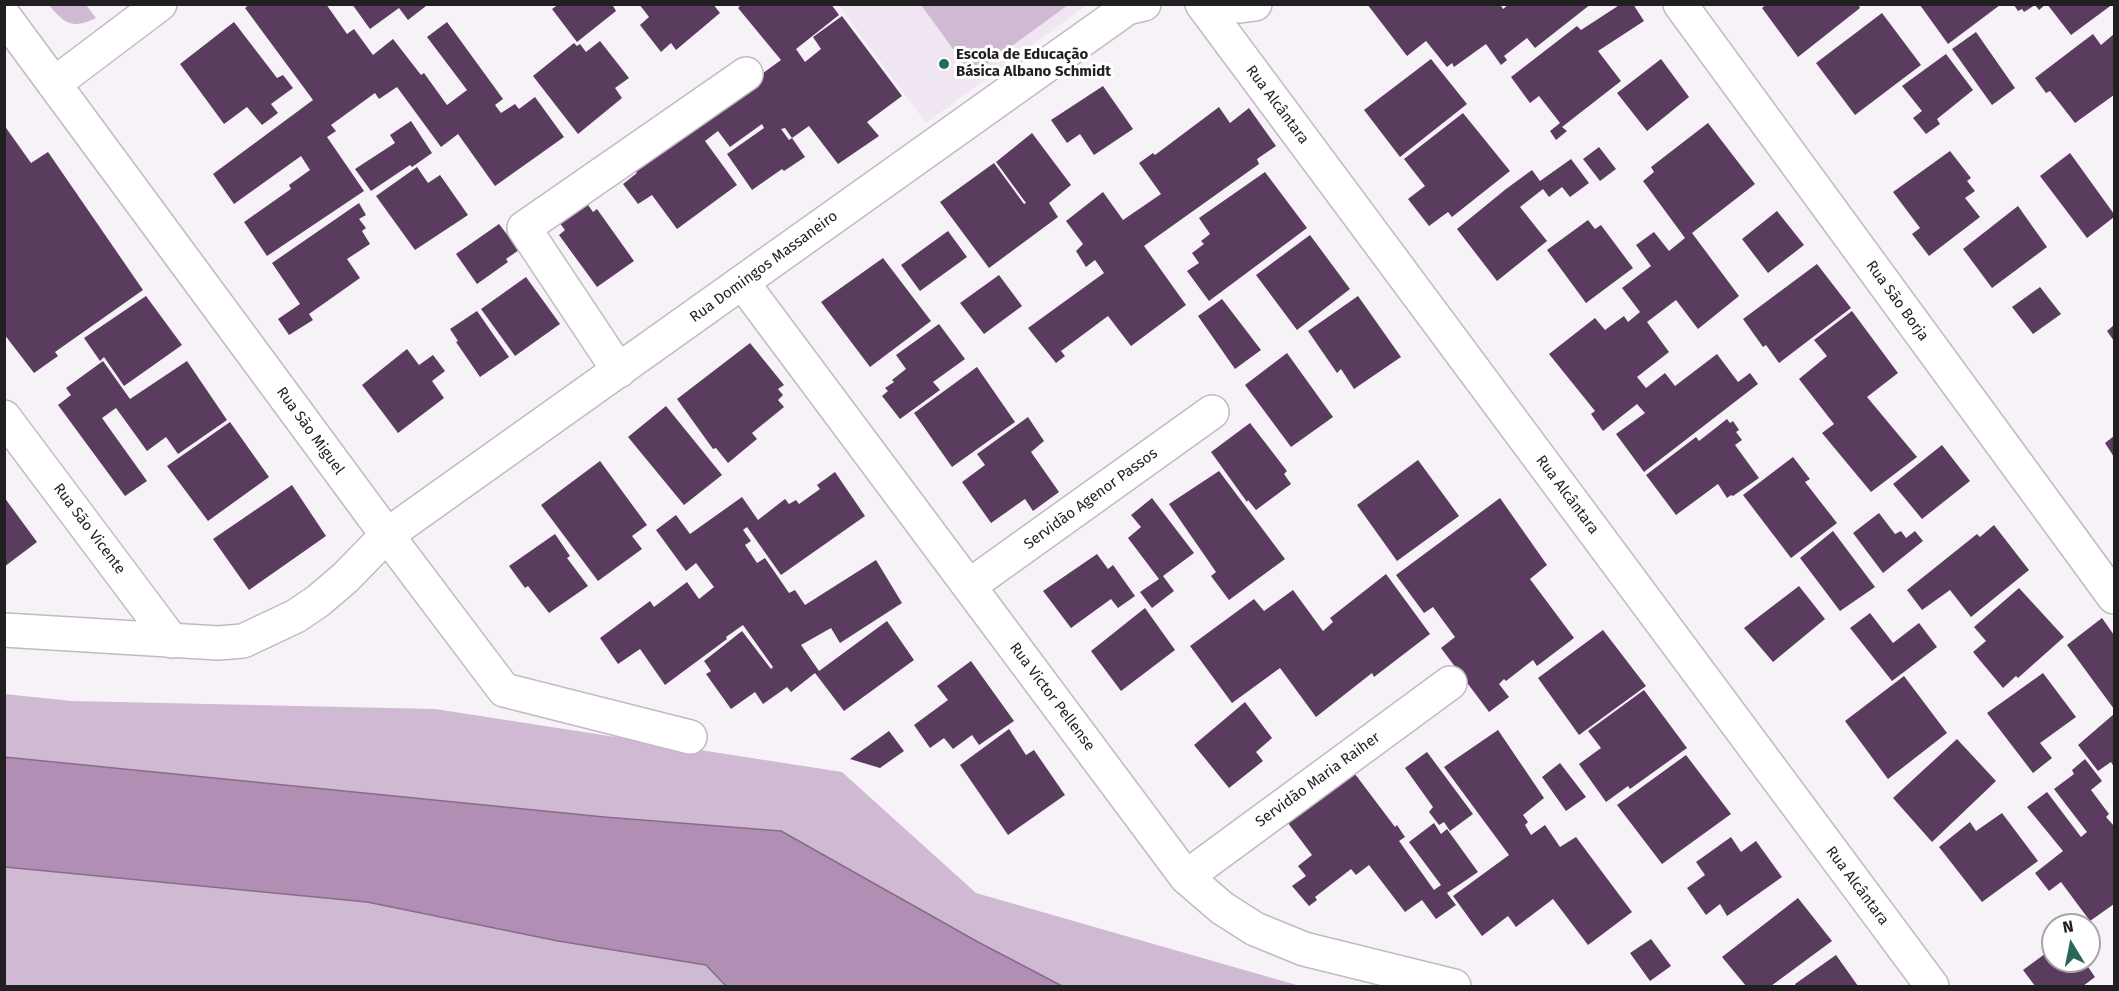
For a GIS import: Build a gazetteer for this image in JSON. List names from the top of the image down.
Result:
{
  "streets": {
    "street": [
      "Rua Alcântara",
      "Rua Domingos Massaneiro",
      "Rua São Borja",
      "Rua São Miguel",
      "Servidão Agenor Passos",
      "Rua São Vicente",
      "Rua Victor Pellense",
      "Servidão Maria Raiher"
    ]
  },
  "crossings": [
    ["Rua Domingos Massaneiro", "Rua São Miguel"],
    ["Rua Domingos Massaneiro", "Rua São Vicente"],
    ["Rua Domingos Massaneiro", "Rua Victor Pellense"],
    ["Servidão Agenor Passos", "Rua Victor Pellense"],
    ["Rua Victor Pellense", "Servidão Maria Raiher"]
  ],
  "places": ["Escola de Educação Básica Albano Schmidt"],
  "north": "top"
}
